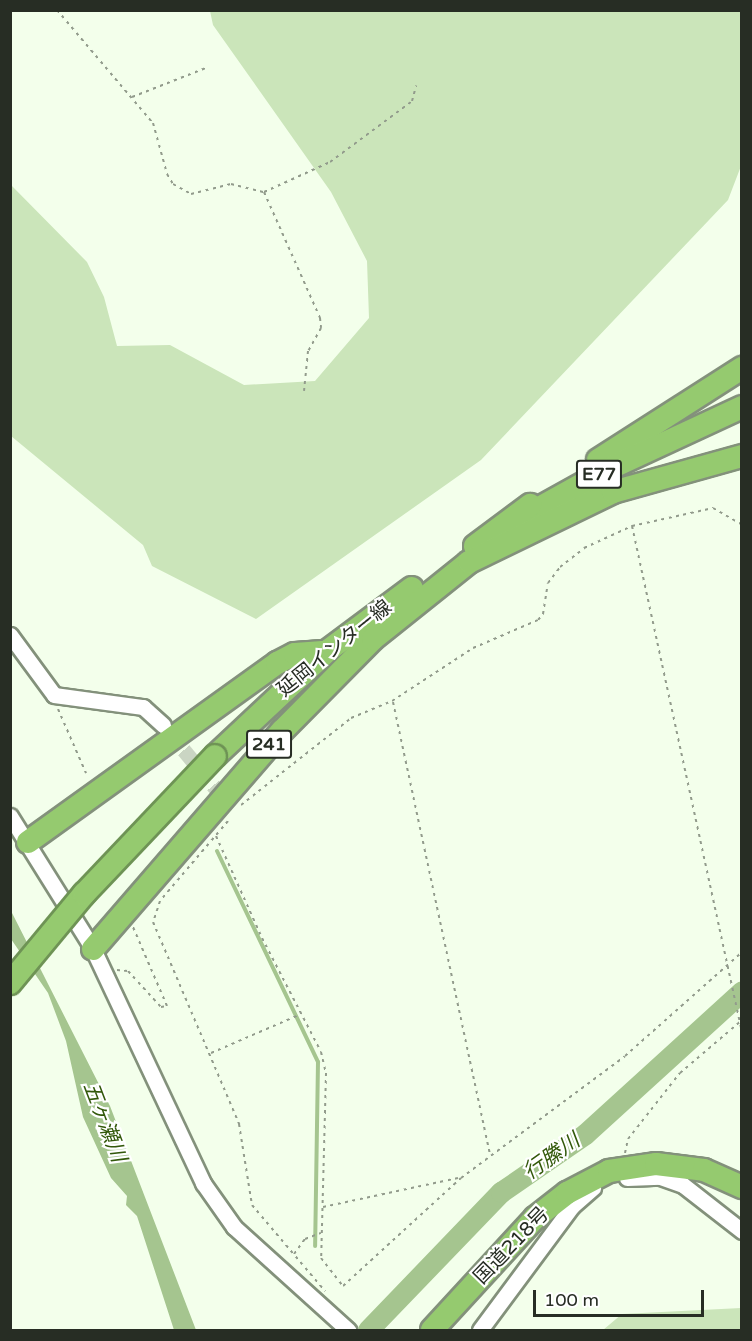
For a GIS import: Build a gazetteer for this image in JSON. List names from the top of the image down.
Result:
{
  "streets": {
    "highway": [
      "E77",
      "延岡インター線",
      "241",
      "国道218号"
    ]
  },
  "crossings": [
    ["E77", "延岡インター線"],
    ["E77", "241"],
    ["延岡インター線", "241"]
  ],
  "water": ["五ヶ瀬川", "行縢川"],
  "scale_bar": "100 m"
}
